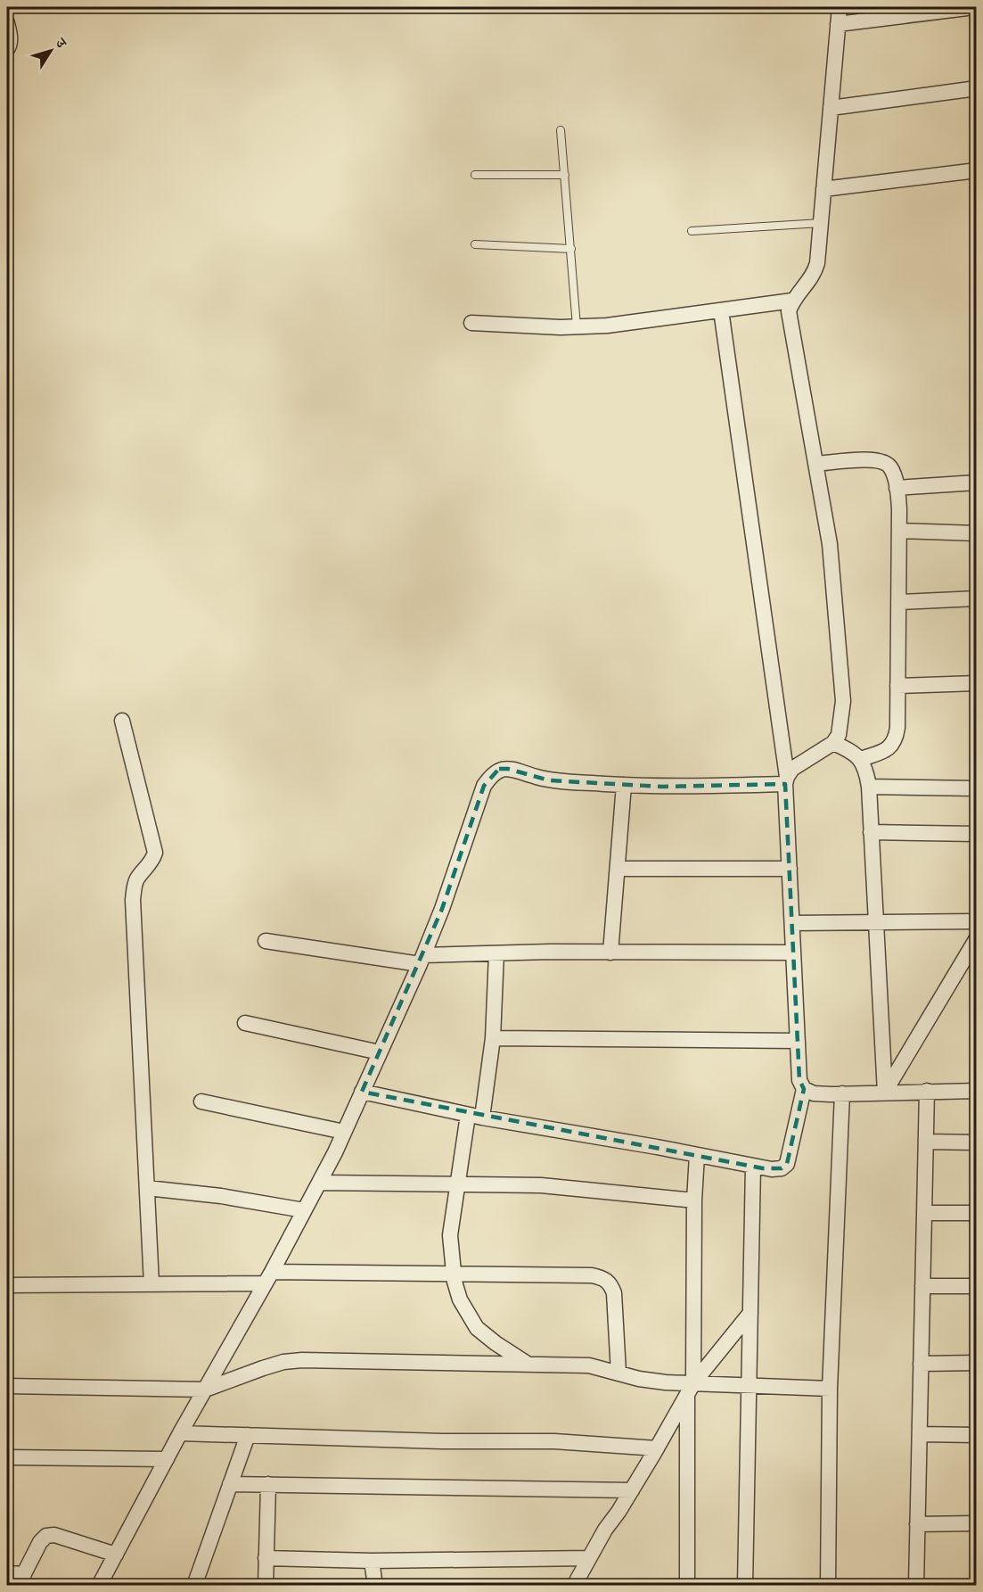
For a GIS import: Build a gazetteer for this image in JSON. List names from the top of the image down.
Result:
{
  "north": "top right"
}
